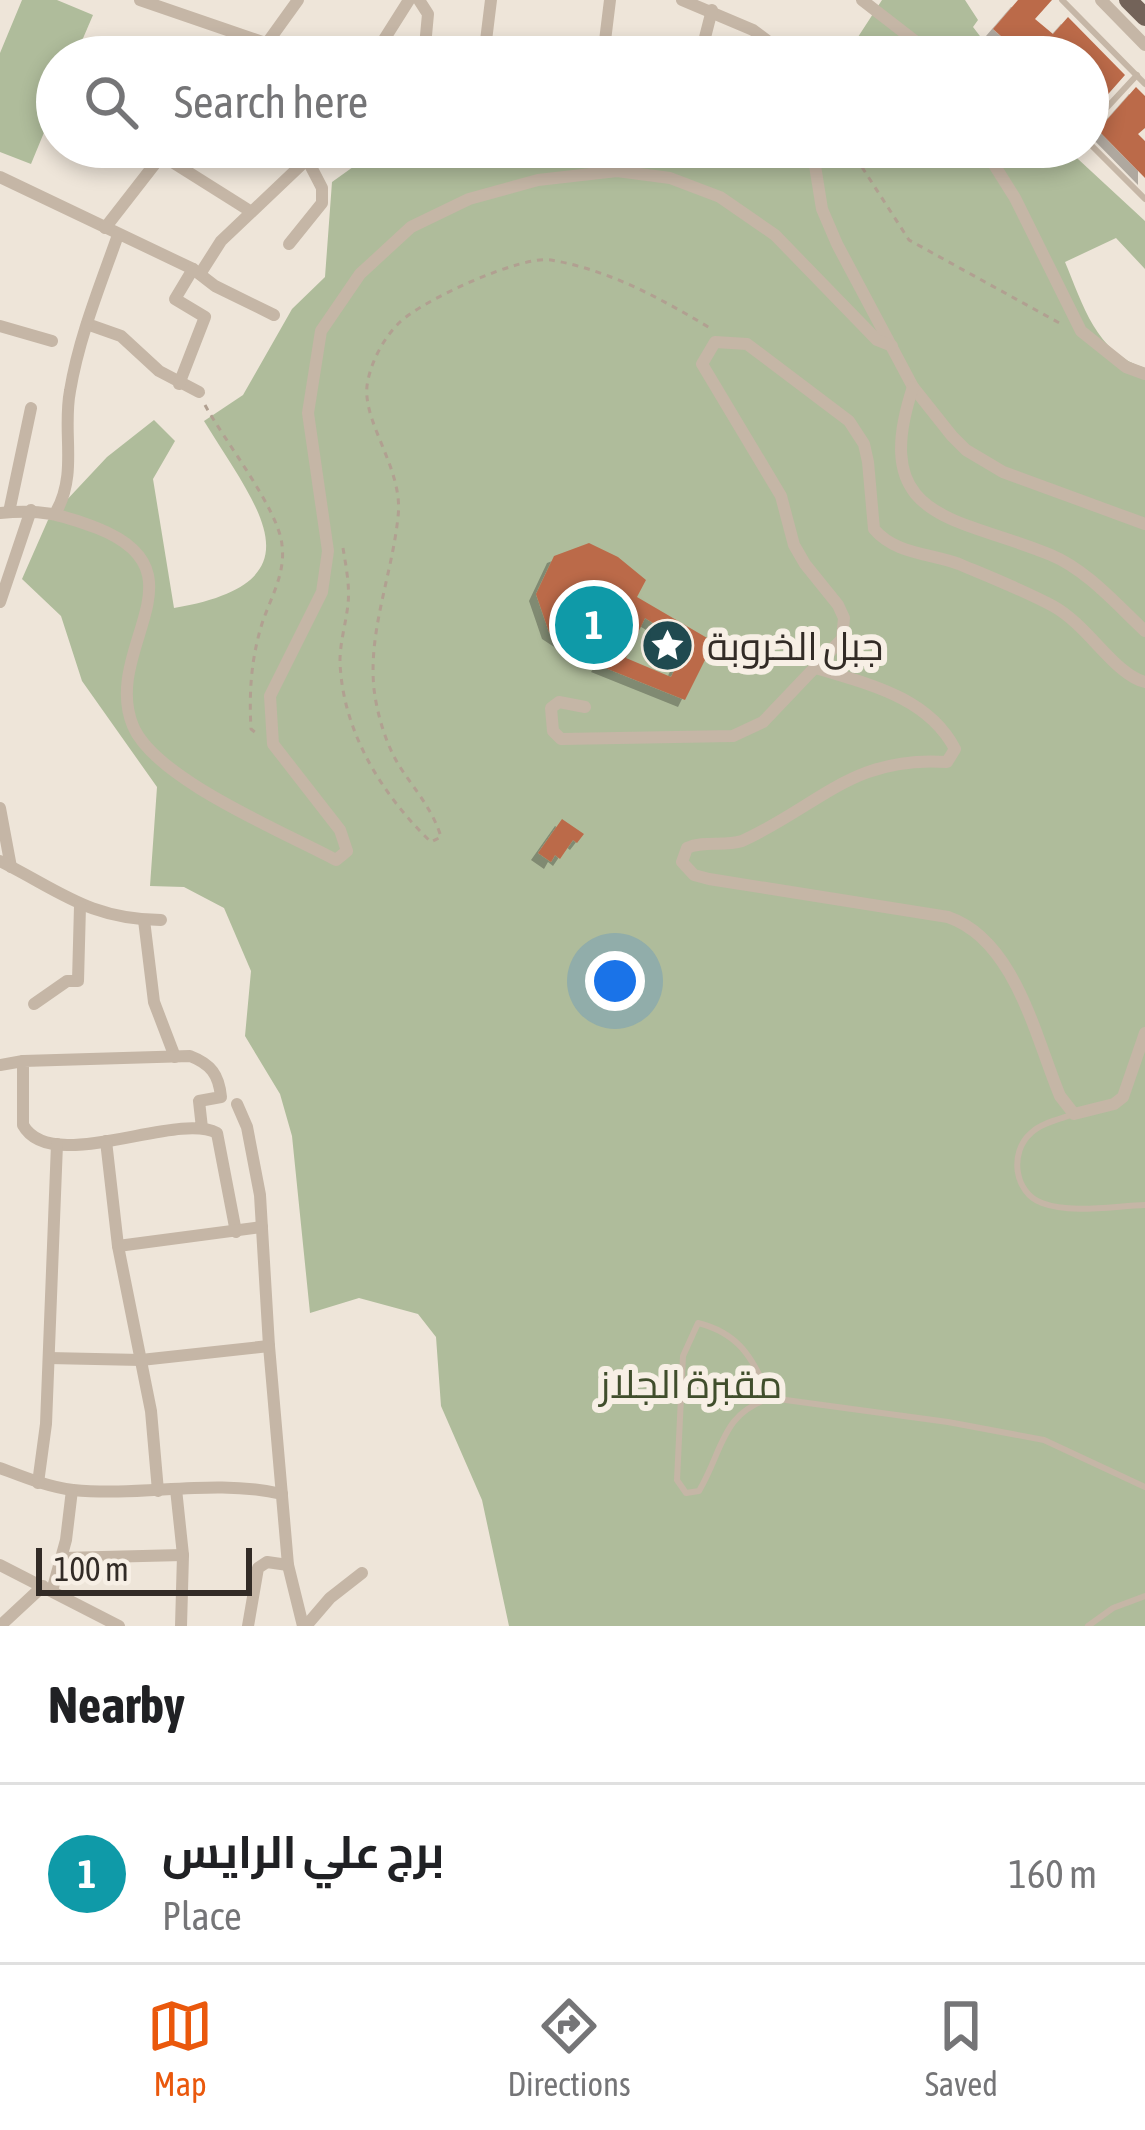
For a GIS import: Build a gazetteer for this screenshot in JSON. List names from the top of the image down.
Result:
{
  "parks": ["مقبرة الجلاز"],
  "places": {
    "place": ["جبل الخروبة"]
  },
  "scale_bar": "100 m",
  "page": {
    "search": "Search here",
    "pins": "1",
    "scale": "100 m",
    "heading": "Nearby",
    "list": [
      {
        "mark": "1",
        "name": "برج علي الرايس",
        "note": "Place",
        "value": "160 m"
      }
    ],
    "nav": ["Map", "Directions", "Saved"]
  }
}
